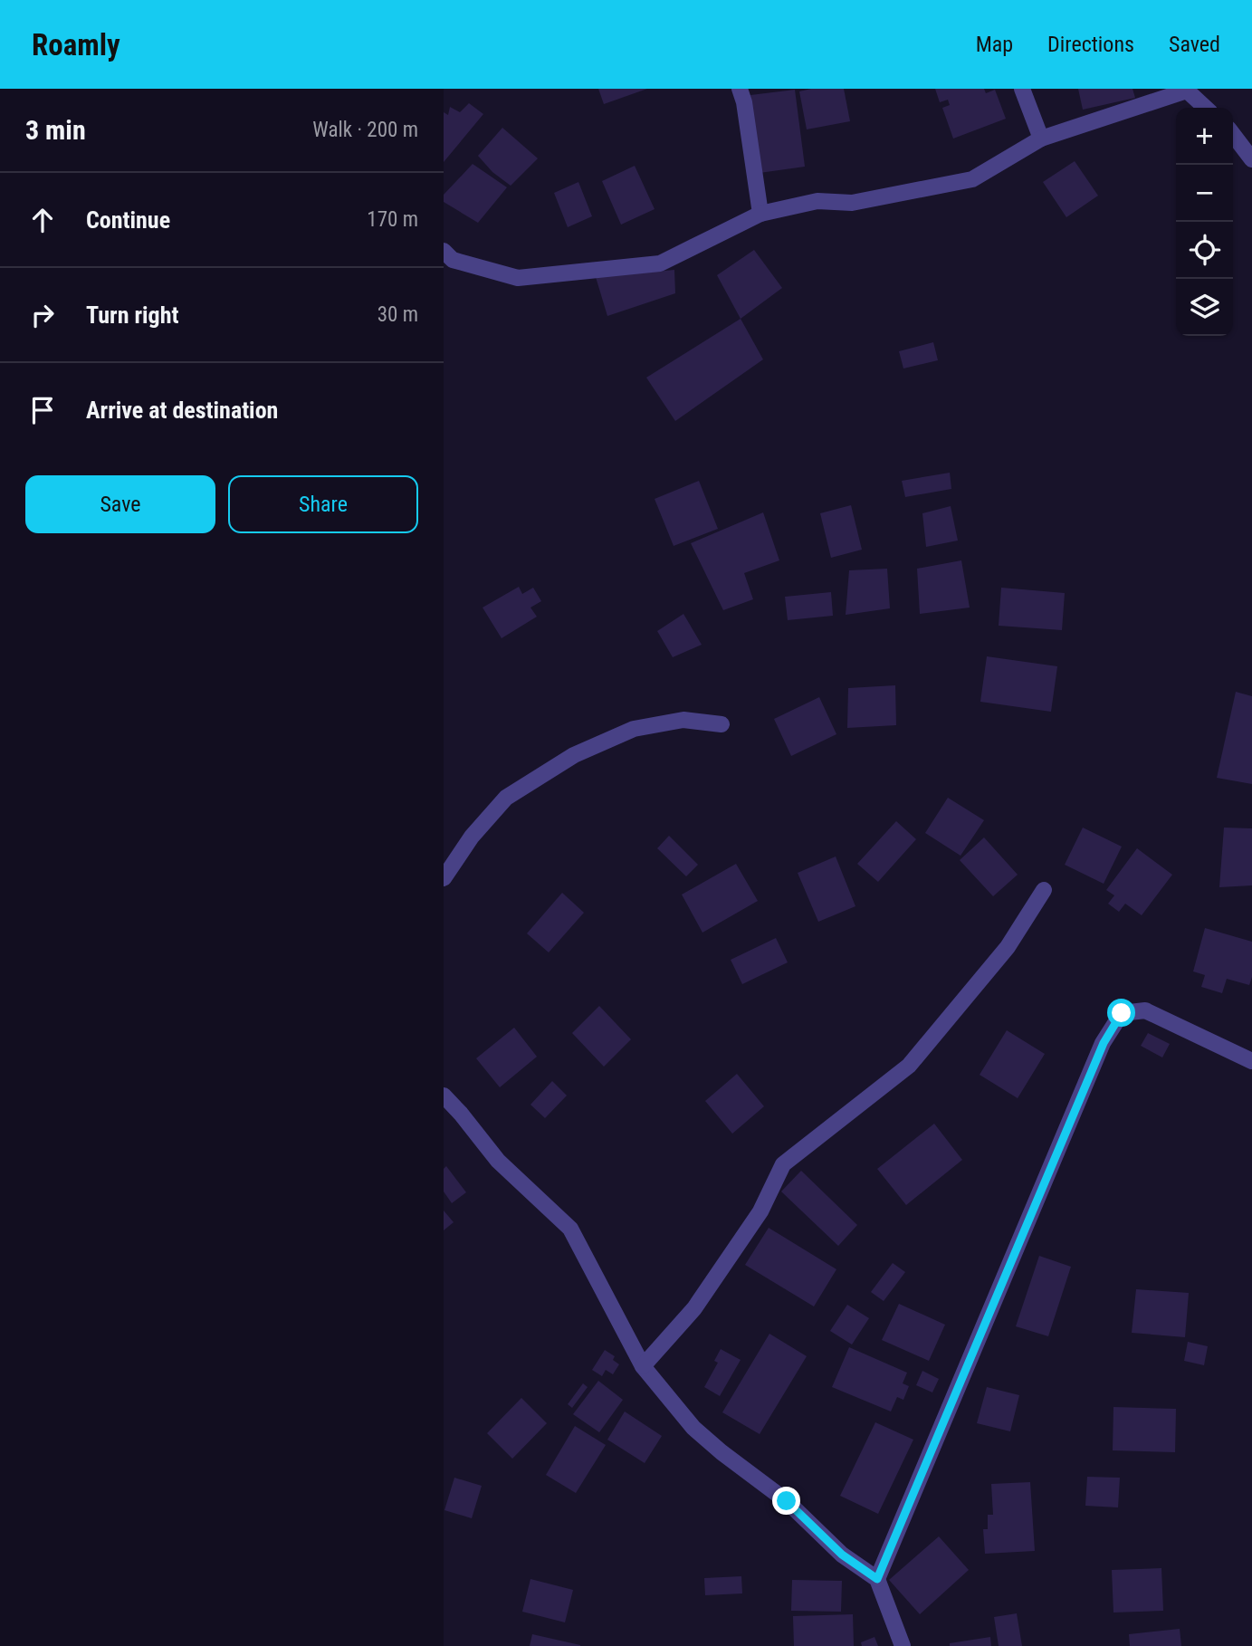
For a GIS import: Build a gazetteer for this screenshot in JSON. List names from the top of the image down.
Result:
{
  "page": {
    "header": "Roamly",
    "nav": ["Map", "Directions", "Saved"],
    "heading": ["3 min", "Walk · 200 m"],
    "map_buttons": ["+", "−"],
    "list": [
      ["Continue", "170 m"],
      ["Turn right", "30 m"],
      "Arrive at destination"
    ],
    "buttons": ["Save", "Share"]
  }
}
